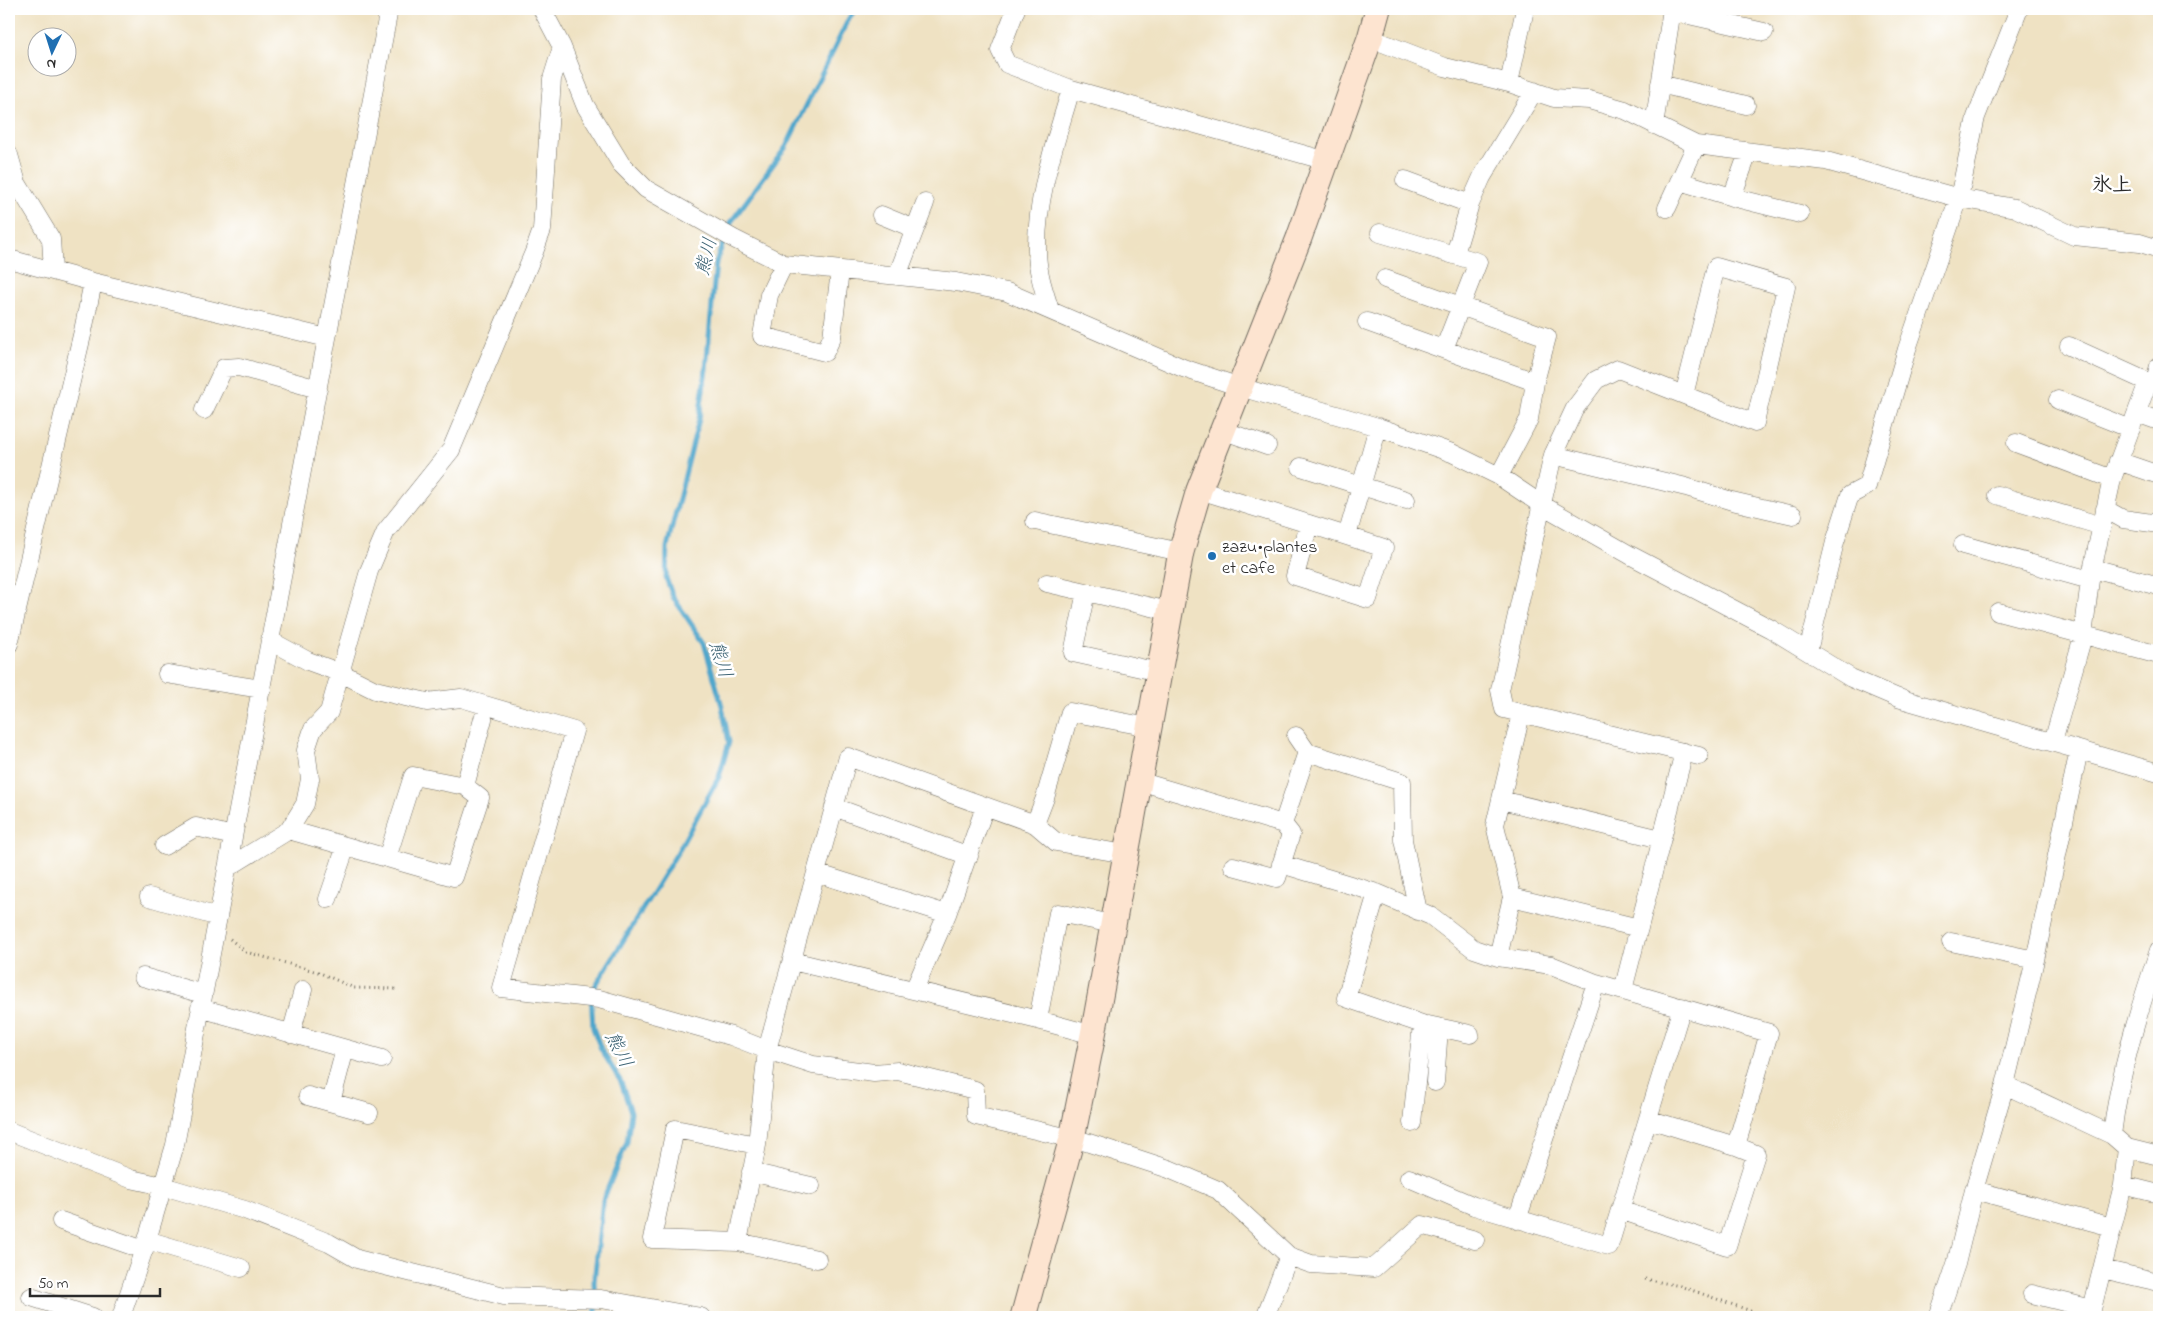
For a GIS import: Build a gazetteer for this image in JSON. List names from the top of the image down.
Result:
{
  "districts": ["氷上"],
  "water": ["熊川"],
  "places": ["zazu•plantes et cafe"],
  "scale_bar": "50 m",
  "north": "bottom"
}
